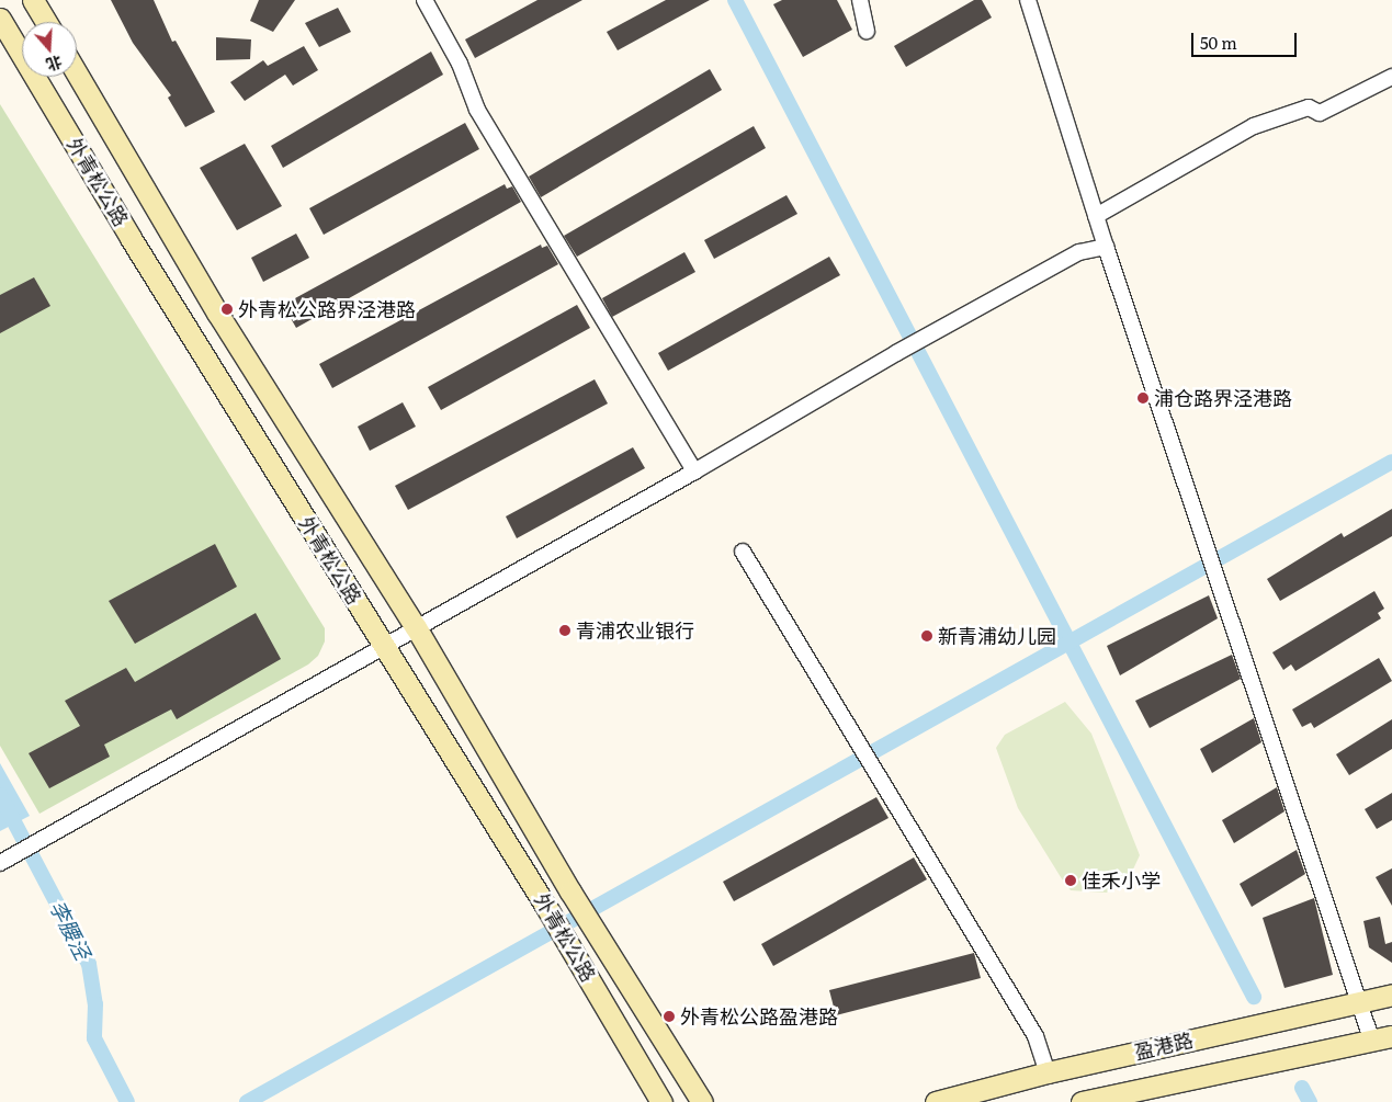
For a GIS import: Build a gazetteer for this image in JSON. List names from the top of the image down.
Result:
{
  "streets": {
    "main road": ["外青松公路", "盈港路"]
  },
  "water": ["李腰泾"],
  "places": [
    "外青松公路界泾港路",
    "浦仓路界泾港路",
    "青浦农业银行",
    "新青浦幼儿园",
    "佳禾小学",
    "外青松公路盈港路"
  ],
  "scale_bar": "50 m",
  "north": "bottom"
}
